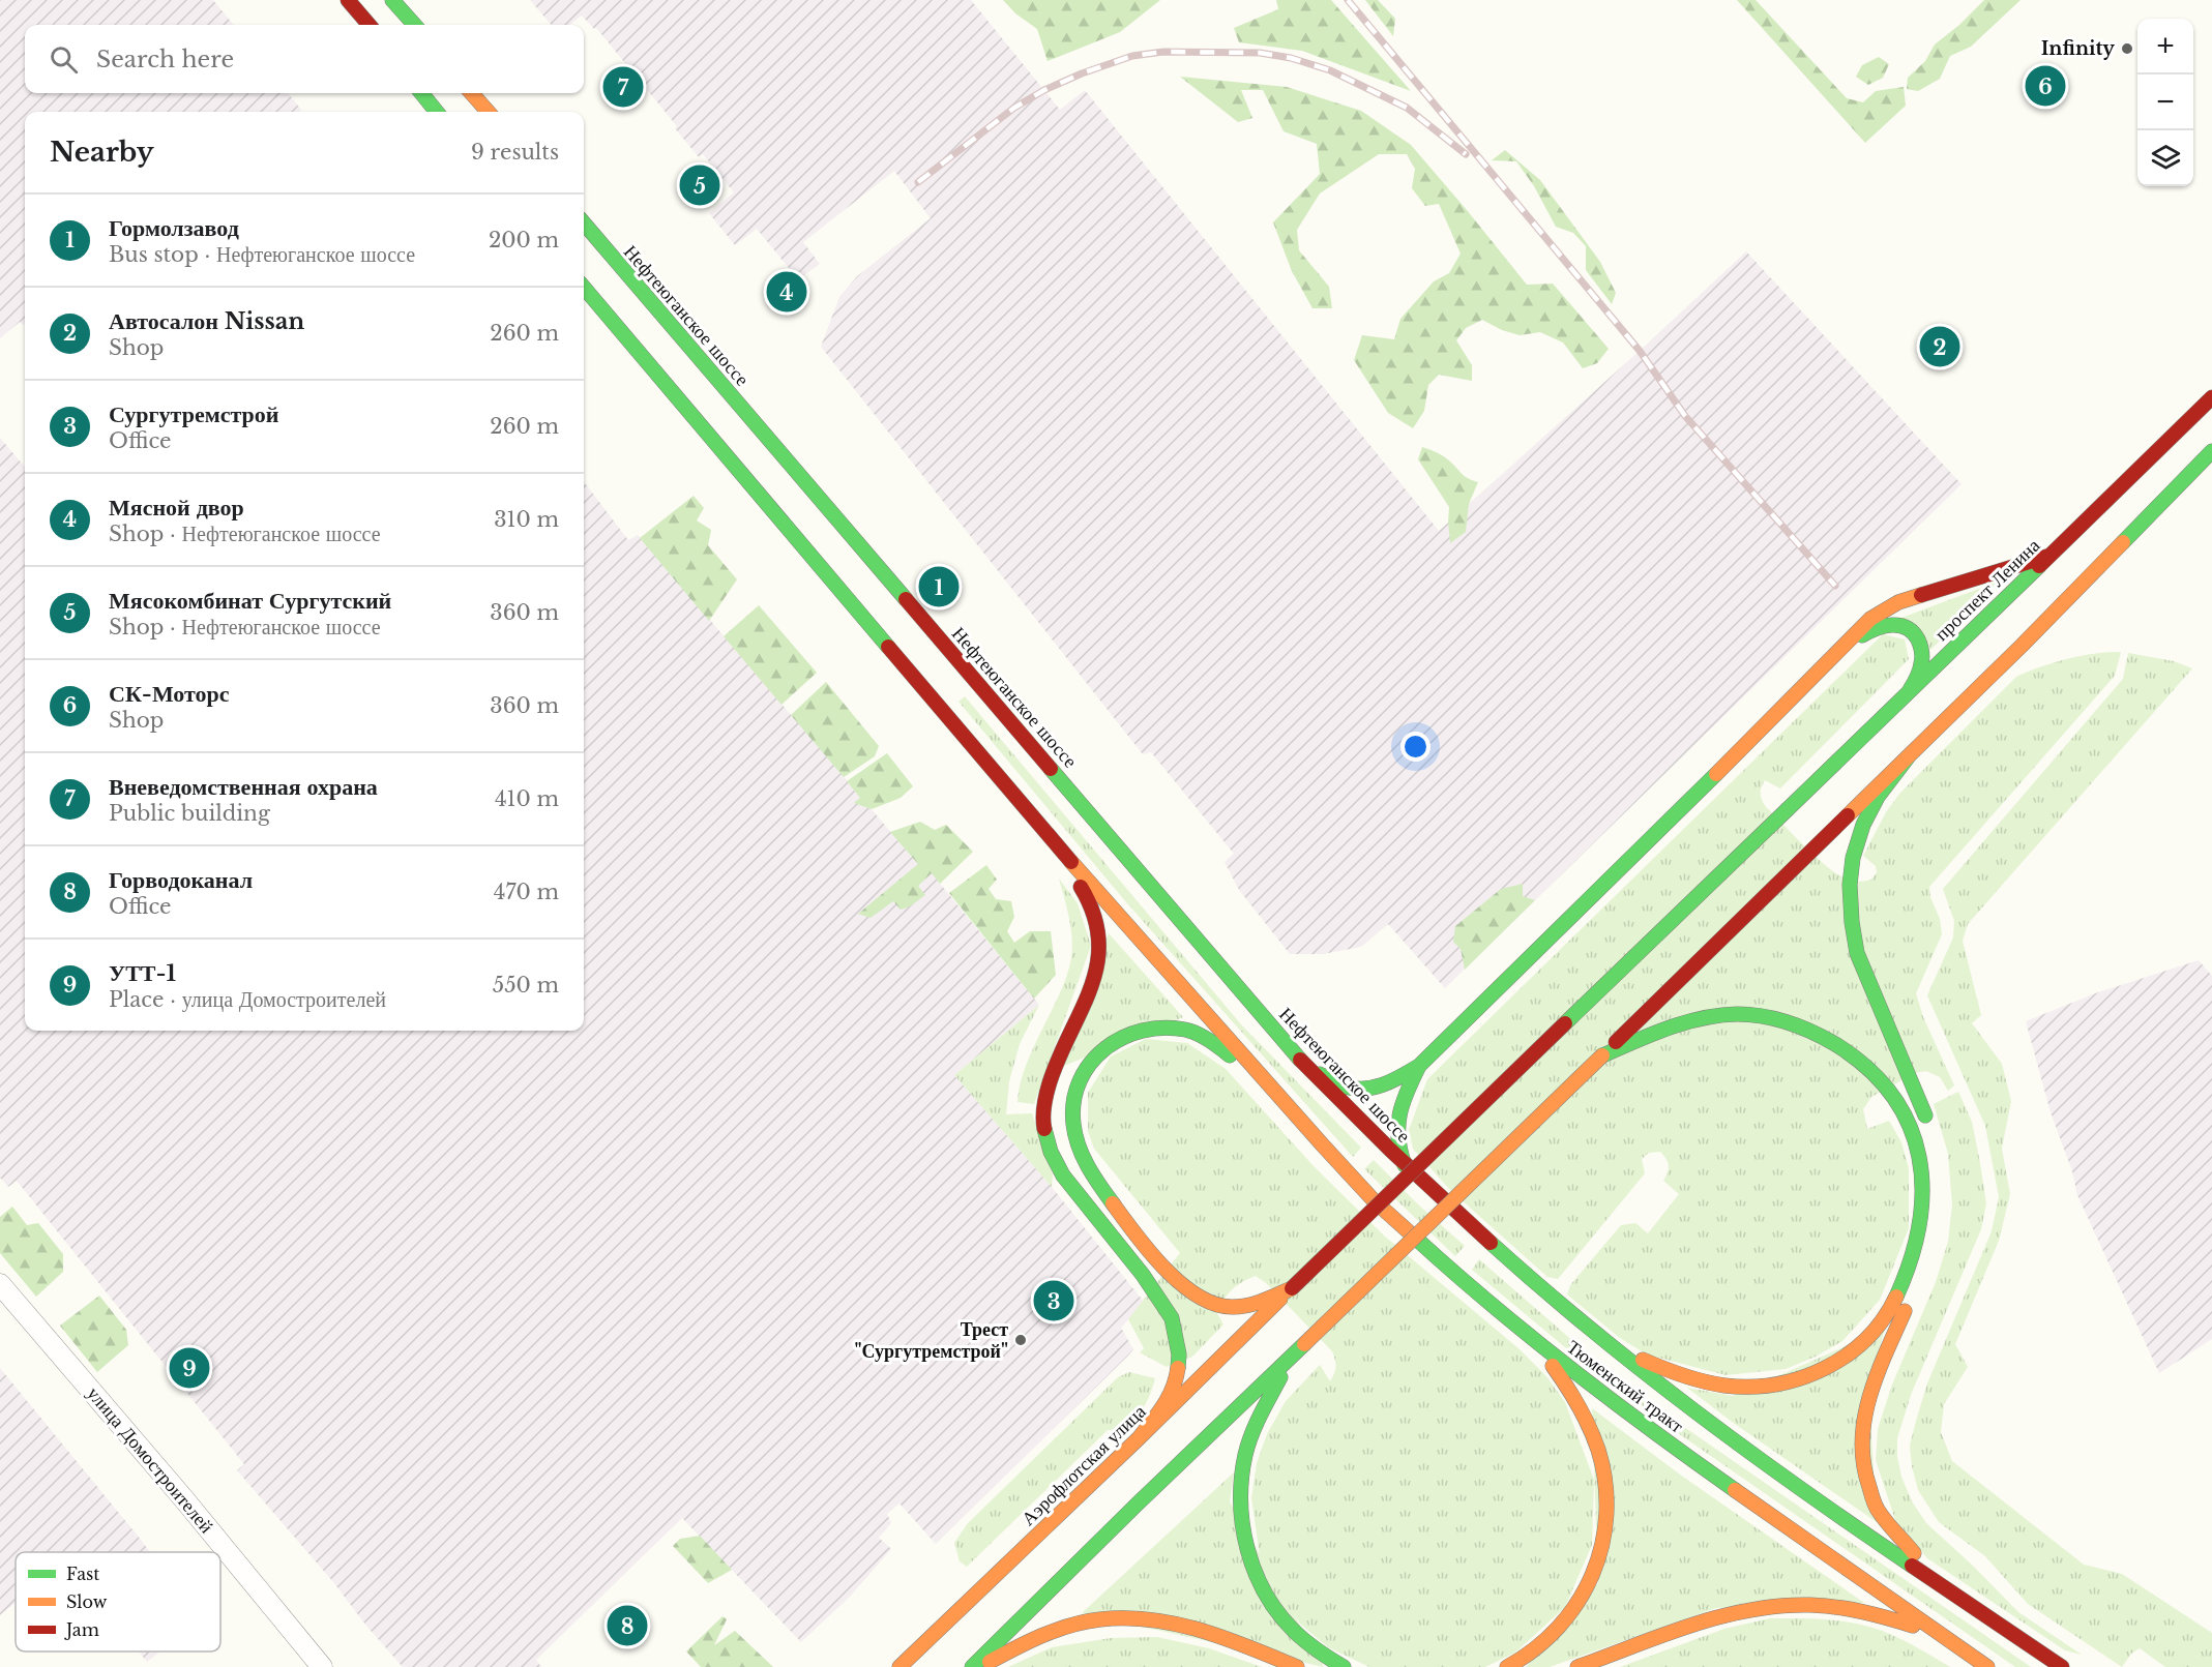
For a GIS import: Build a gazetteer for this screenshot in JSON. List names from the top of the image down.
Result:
{
  "streets": {
    "main road": [
      "Нефтеюганское шоссе",
      "проспект Ленина",
      "Тюменский тракт",
      "Аэрофлотская улица"
    ],
    "street": ["улица Домостроителей"]
  },
  "crossings": [
    ["Нефтеюганское шоссе", "Тюменский тракт"],
    ["проспект Ленина", "Аэрофлотская улица"]
  ],
  "places": ["Infinity", "Трест \"Сургутремстрой\""],
  "legend": ["Fast", "Slow", "Jam"],
  "page": {
    "map_buttons": ["+", "−"],
    "search": "Search here",
    "pins": [
      "6",
      "7",
      "5",
      "4",
      "2",
      "1",
      "3",
      "9",
      "8"
    ],
    "heading": ["Nearby", "9 results"],
    "list": [
      {
        "mark": "1",
        "name": "Гормолзавод",
        "note": "Bus stop · Нефтеюганское шоссе",
        "value": "200 m"
      },
      {
        "mark": "2",
        "name": "Автосалон Nissan",
        "note": "Shop",
        "value": "260 m"
      },
      {
        "mark": "3",
        "name": "Сургутремстрой",
        "note": "Office",
        "value": "260 m"
      },
      {
        "mark": "4",
        "name": "Мясной двор",
        "note": "Shop · Нефтеюганское шоссе",
        "value": "310 m"
      },
      {
        "mark": "5",
        "name": "Мясокомбинат Сургутский",
        "note": "Shop · Нефтеюганское шоссе",
        "value": "360 m"
      },
      {
        "mark": "6",
        "name": "СК-Моторс",
        "note": "Shop",
        "value": "360 m"
      },
      {
        "mark": "7",
        "name": "Вневедомственная охрана",
        "note": "Public building",
        "value": "410 m"
      },
      {
        "mark": "8",
        "name": "Горводоканал",
        "note": "Office",
        "value": "470 m"
      },
      {
        "mark": "9",
        "name": "УТТ-1",
        "note": "Place · улица Домостроителей",
        "value": "550 m"
      }
    ]
  }
}
